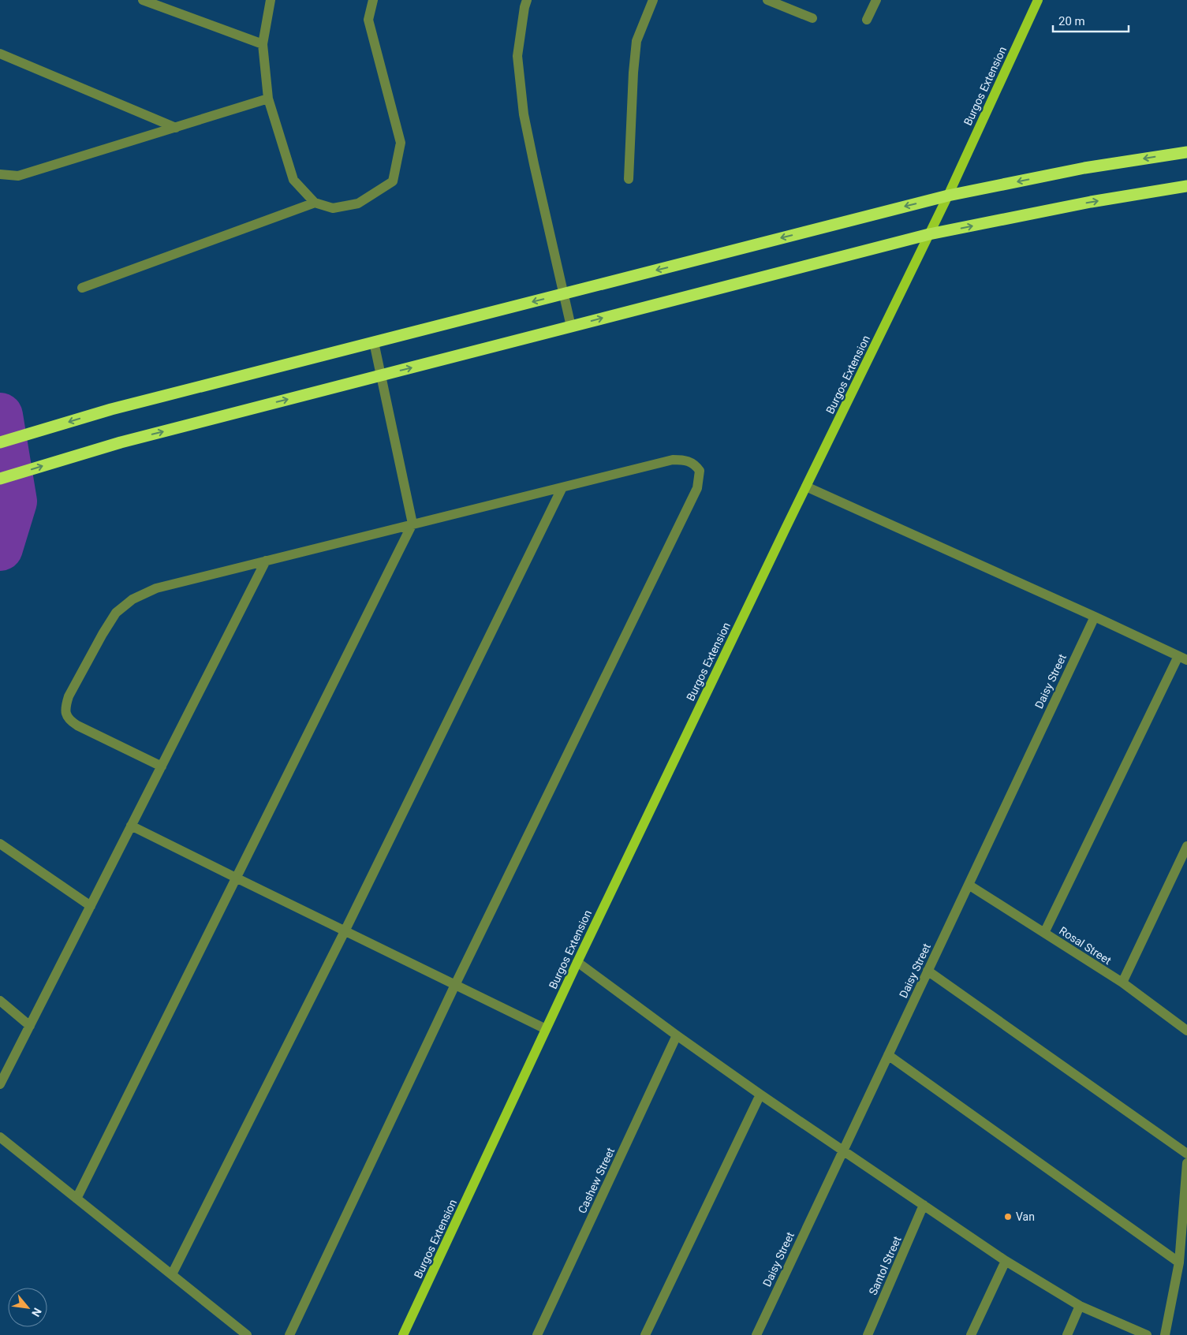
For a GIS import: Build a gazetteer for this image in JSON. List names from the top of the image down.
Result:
{
  "streets": {
    "main road": ["Burgos Extension"],
    "street": [
      "Daisy Street",
      "Rosal Street",
      "Cashew Street",
      "Santol Street"
    ]
  },
  "crossings": [
    ["Daisy Street", "Rosal Street"]
  ],
  "places": ["Van"],
  "scale_bar": "20 m",
  "north": "bottom right"
}
